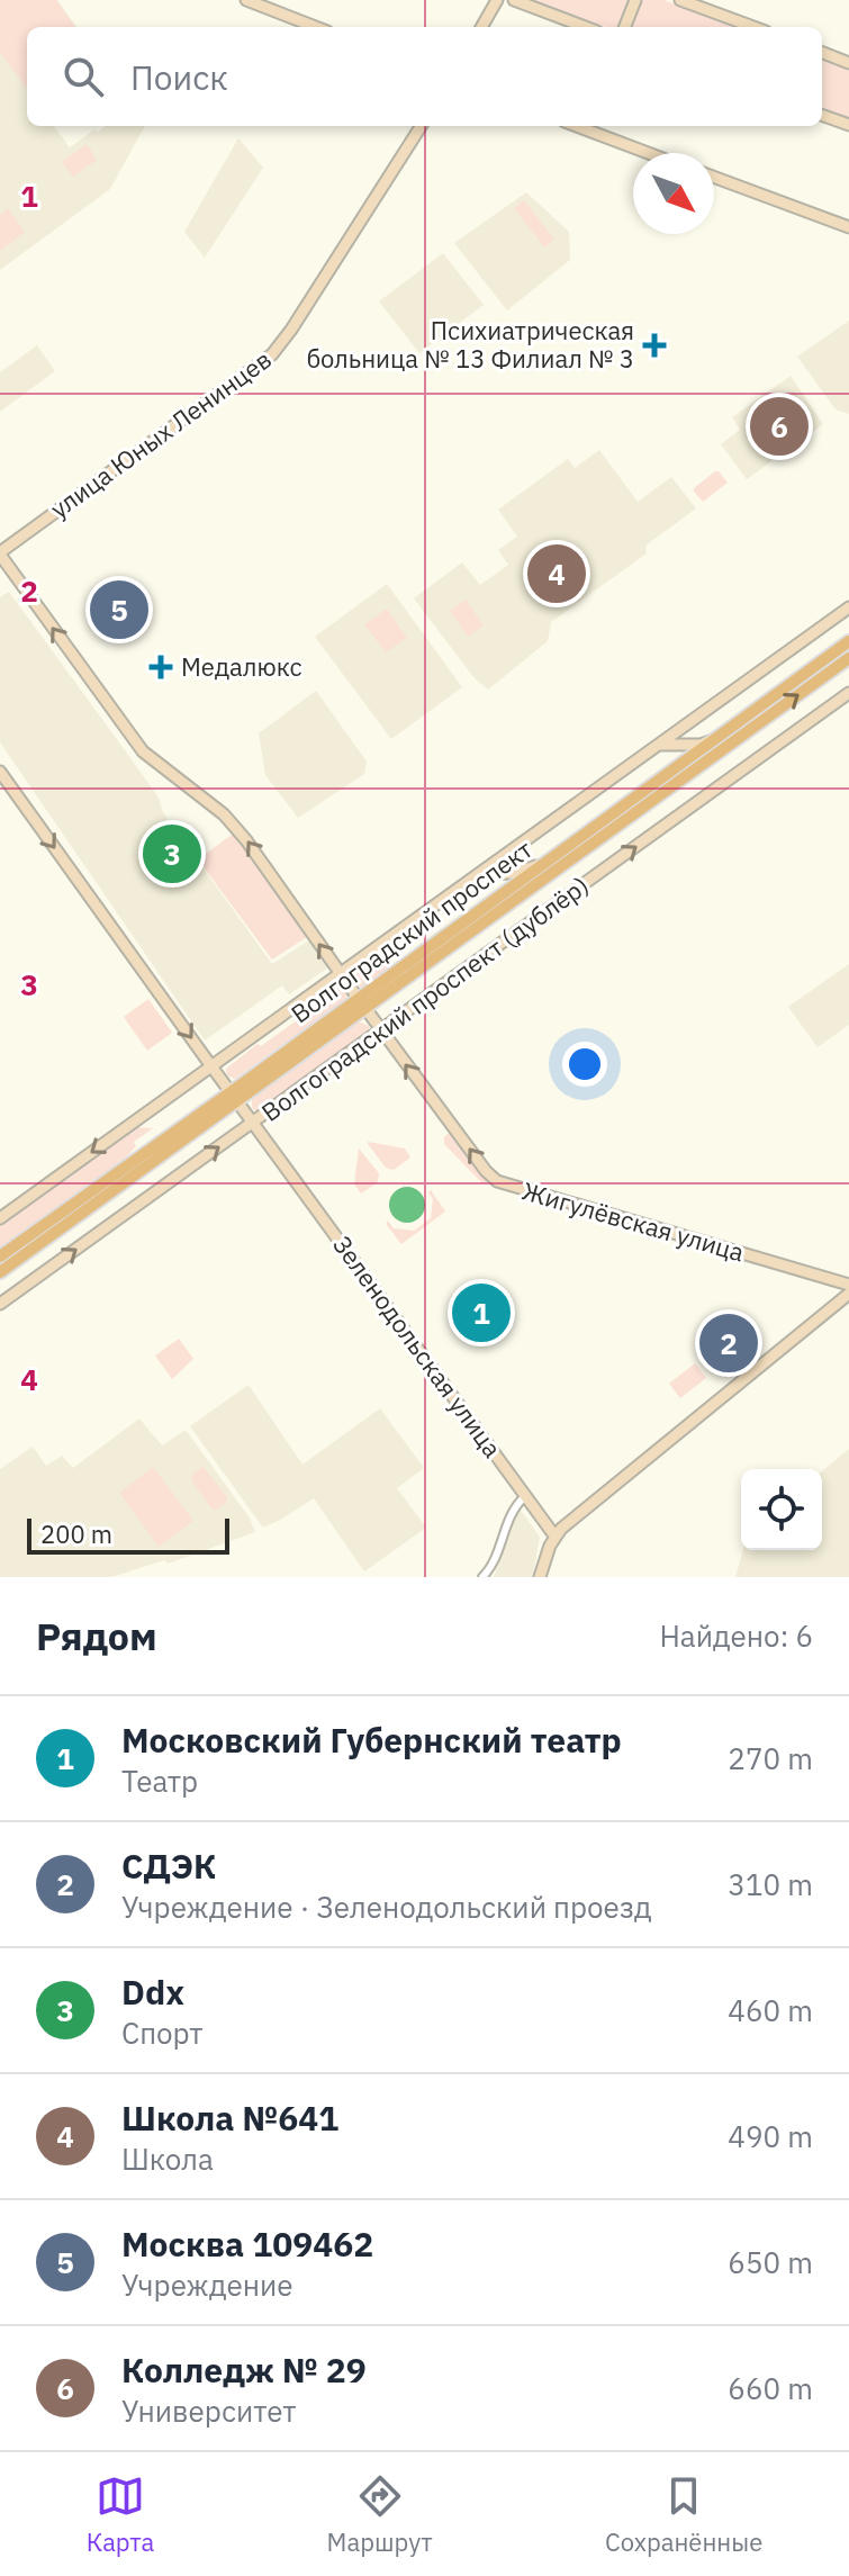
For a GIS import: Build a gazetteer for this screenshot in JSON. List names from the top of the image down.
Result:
{
  "streets": {
    "main road": ["Волгоградский проспект"],
    "street": [
      "улица Юных Ленинцев",
      "Волгоградский проспект (дублёр)",
      "Жигулёвская улица",
      "Зеленодольская улица"
    ]
  },
  "crossings": [
    ["улица Юных Ленинцев", "Жигулёвская улица"],
    ["Волгоградский проспект", "Жигулёвская улица"],
    ["Волгоградский проспект", "Зеленодольская улица"],
    ["Волгоградский проспект (дублёр)", "Жигулёвская улица"],
    ["Волгоградский проспект (дублёр)", "Зеленодольская улица"]
  ],
  "one_way": ["Жигулёвская улица"],
  "places": {
    "health": ["Психиатрическая больница № 13 Филиал № 3", "Медалюкс"]
  },
  "scale_bar": "200 m",
  "north": "bottom right",
  "page": {
    "search": "Поиск",
    "pins": [
      "6",
      "4",
      "5",
      "3",
      "1",
      "2"
    ],
    "scale": "200 m",
    "heading": ["Рядом", "Найдено: 6"],
    "list": [
      {
        "mark": "1",
        "name": "Московский Губернский театр",
        "note": "Театр",
        "value": "270 m"
      },
      {
        "mark": "2",
        "name": "СДЭК",
        "note": "Учреждение · Зеленодольский проезд",
        "value": "310 m"
      },
      {
        "mark": "3",
        "name": "Ddx",
        "note": "Спорт",
        "value": "460 m"
      },
      {
        "mark": "4",
        "name": "Школа №641",
        "note": "Школа",
        "value": "490 m"
      },
      {
        "mark": "5",
        "name": "Москва 109462",
        "note": "Учреждение",
        "value": "650 m"
      },
      {
        "mark": "6",
        "name": "Колледж № 29",
        "note": "Университет",
        "value": "660 m"
      }
    ],
    "nav": ["Карта", "Маршрут", "Сохранённые"]
  },
  "grid": {
    "rows": [
      "1",
      "2",
      "3",
      "4"
    ]
  }
}
